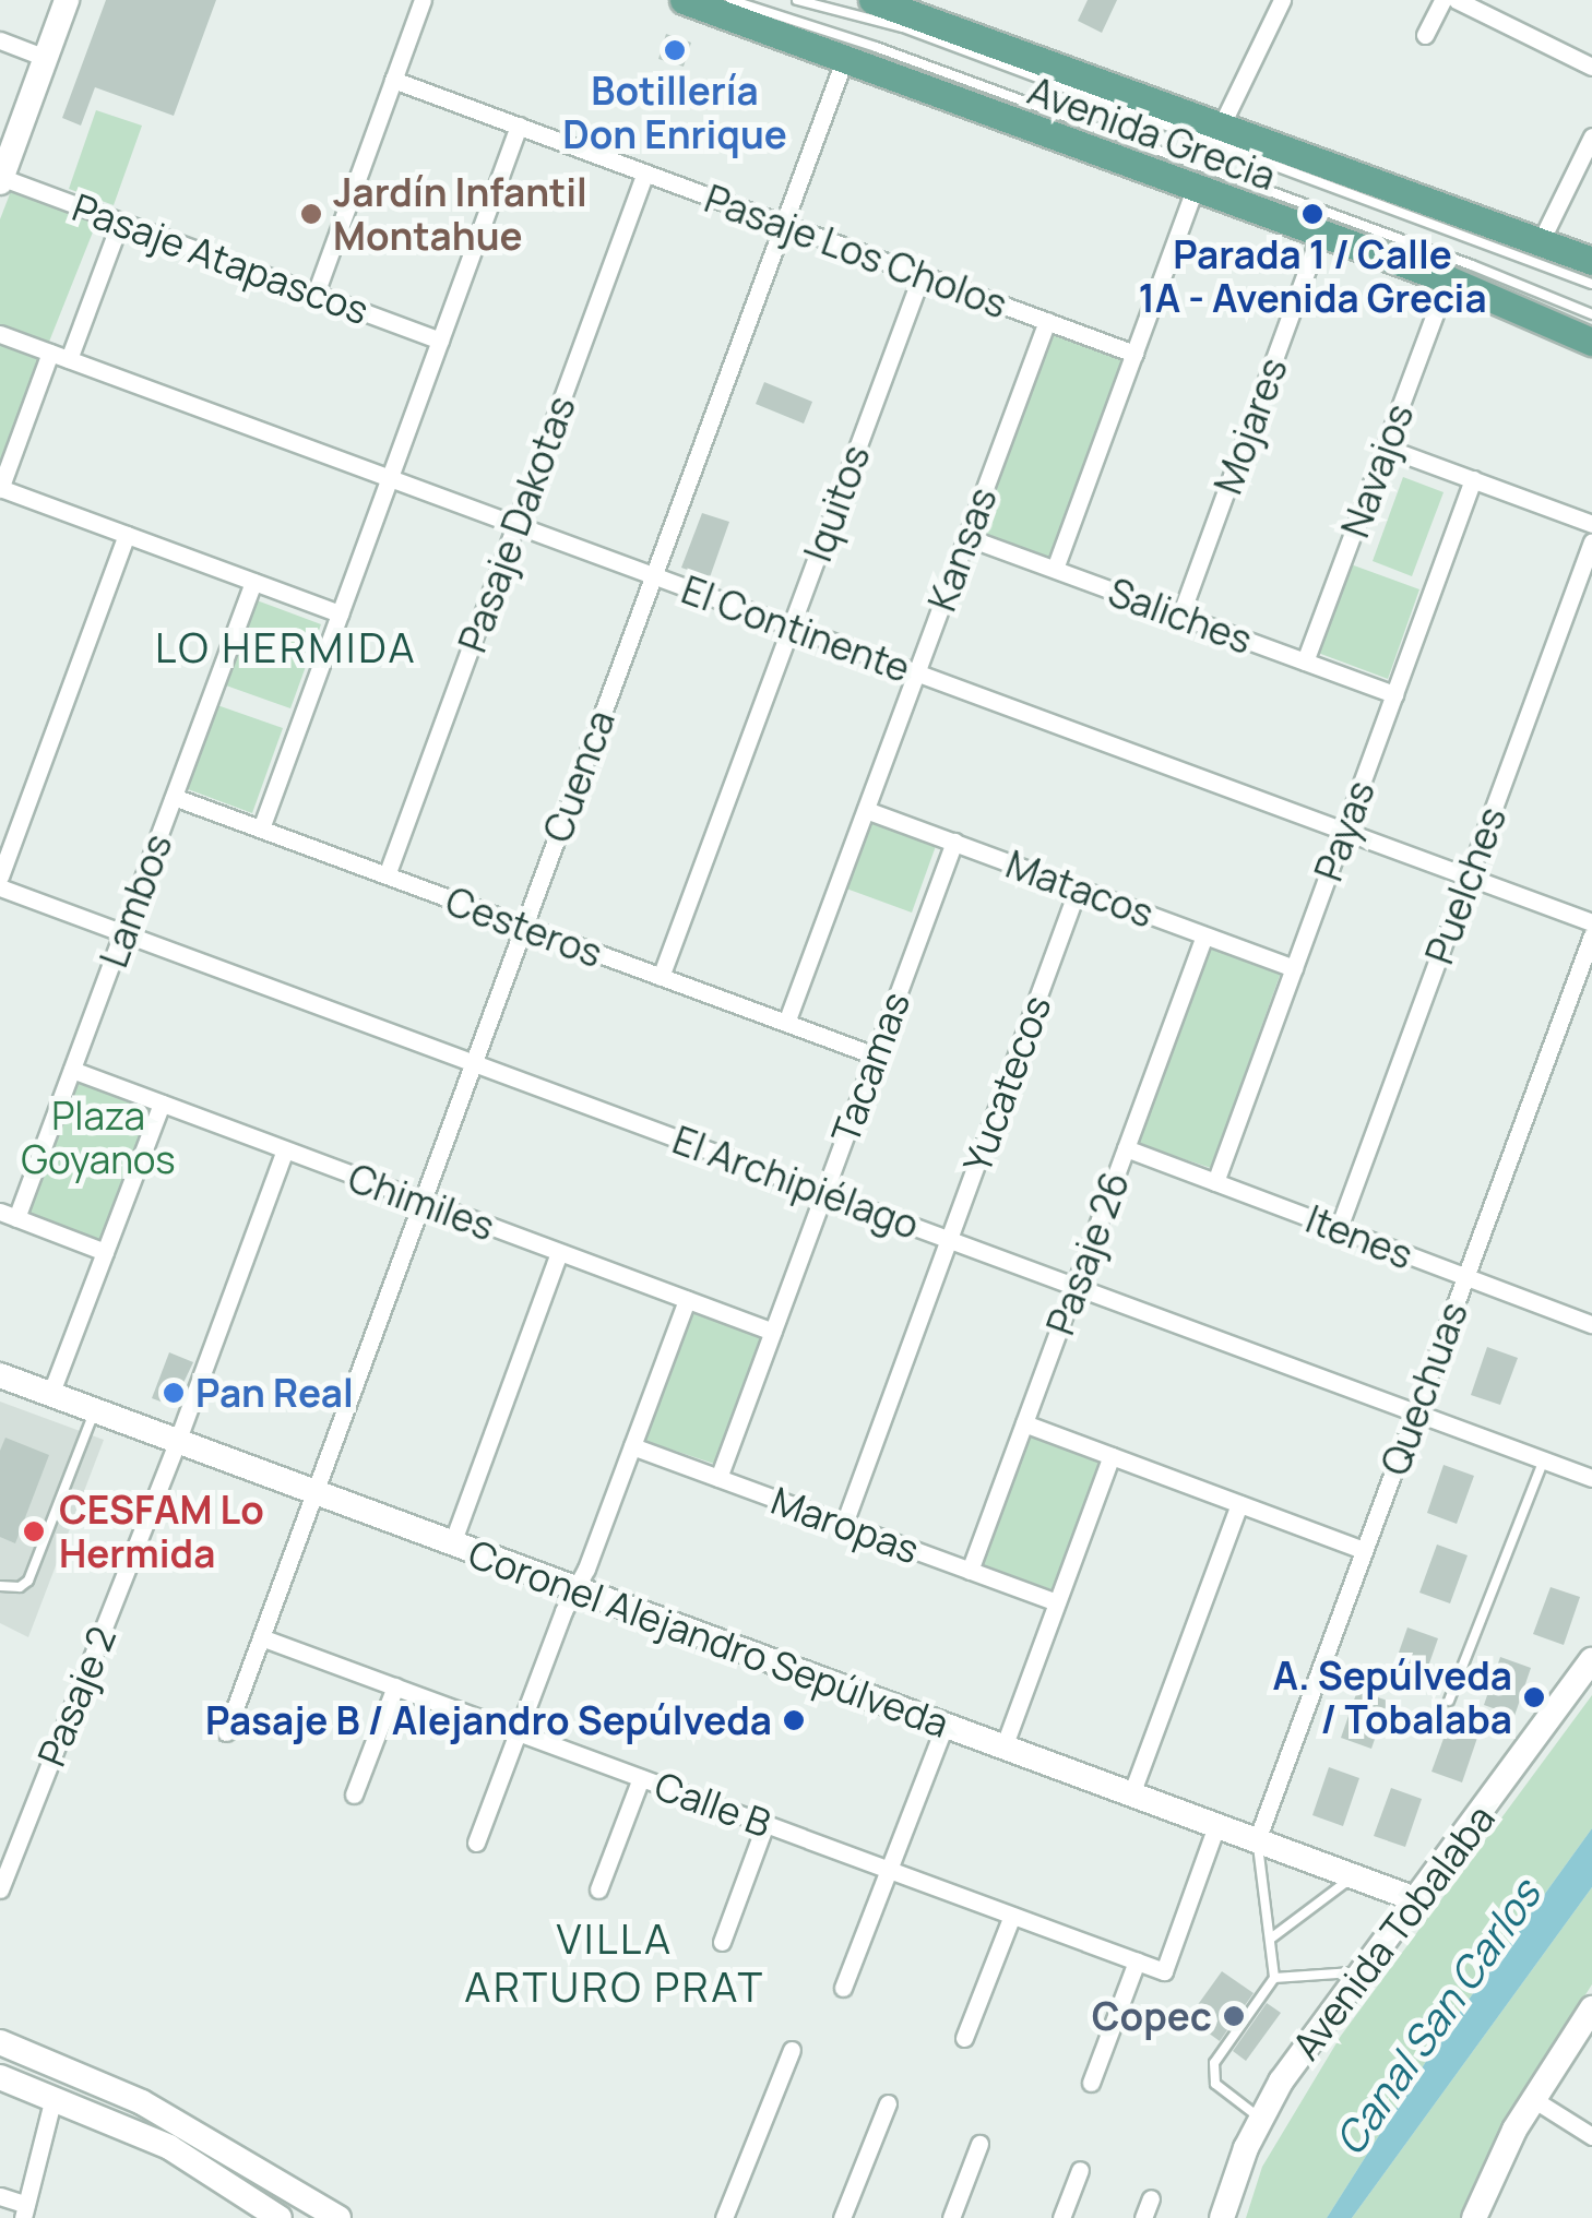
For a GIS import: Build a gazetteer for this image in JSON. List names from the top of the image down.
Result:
{
  "streets": {
    "main road": ["Avenida Grecia"],
    "street": [
      "Pasaje Los Cholos",
      "Pasaje Atapascos",
      "Mojares",
      "Navajos",
      "Iquitos",
      "Pasaje Dakotas",
      "Kansas",
      "Saliches",
      "El Continente",
      "Cuenca",
      "Payas",
      "Puelches",
      "Matacos",
      "Lambos",
      "Cesteros",
      "Tacamas",
      "Yucatecos",
      "El Archipiélago",
      "Chimiles",
      "Itenes",
      "Pasaje 26",
      "Quechuas",
      "Maropas",
      "Coronel Alejandro Sepúlveda",
      "Pasaje 2",
      "Calle B",
      "Avenida Tobalaba"
    ]
  },
  "crossings": [
    ["Avenida Grecia", "Mojares"],
    ["Avenida Grecia", "Navajos"],
    ["Avenida Grecia", "Cuenca"],
    ["Pasaje Los Cholos", "Iquitos"],
    ["Pasaje Los Cholos", "Pasaje Dakotas"],
    ["Pasaje Los Cholos", "Kansas"],
    ["Pasaje Los Cholos", "Cuenca"],
    ["Mojares", "Saliches"],
    ["Navajos", "Saliches"],
    ["Iquitos", "El Continente"],
    ["Iquitos", "Cesteros"],
    ["Pasaje Dakotas", "El Continente"],
    ["Pasaje Dakotas", "Cesteros"],
    ["Kansas", "Saliches"],
    ["Kansas", "El Continente"],
    ["Kansas", "Matacos"],
    ["Kansas", "Cesteros"],
    ["Saliches", "Payas"],
    ["El Continente", "Cuenca"],
    ["El Continente", "Payas"],
    ["El Continente", "Puelches"],
    ["Cuenca", "Cesteros"],
    ["Cuenca", "El Archipiélago"],
    ["Cuenca", "Chimiles"],
    ["Cuenca", "Coronel Alejandro Sepúlveda"],
    ["Cuenca", "Calle B"],
    ["Payas", "Matacos"],
    ["Payas", "Itenes"],
    ["Puelches", "Itenes"],
    ["Matacos", "Tacamas"],
    ["Matacos", "Yucatecos"],
    ["Matacos", "Pasaje 26"],
    ["Lambos", "Cesteros"],
    ["Lambos", "El Archipiélago"],
    ["Lambos", "Chimiles"],
    ["Cesteros", "Tacamas"],
    ["Tacamas", "El Archipiélago"],
    ["Tacamas", "Chimiles"],
    ["Tacamas", "Maropas"],
    ["Yucatecos", "El Archipiélago"],
    ["Yucatecos", "Maropas"],
    ["El Archipiélago", "Pasaje 26"],
    ["El Archipiélago", "Quechuas"],
    ["Chimiles", "Pasaje 2"],
    ["Itenes", "Pasaje 26"],
    ["Itenes", "Quechuas"],
    ["Pasaje 26", "Maropas"],
    ["Quechuas", "Coronel Alejandro Sepúlveda"],
    ["Coronel Alejandro Sepúlveda", "Pasaje 2"],
    ["Coronel Alejandro Sepúlveda", "Calle B"],
    ["Coronel Alejandro Sepúlveda", "Avenida Tobalaba"]
  ],
  "districts": ["LO HERMIDA", "VILLA ARTURO PRAT"],
  "water": ["Canal San Carlos"],
  "parks": ["Plaza Goyanos"],
  "places": [
    "Botillería Don Enrique",
    "Jardín Infantil Montahue",
    "Parada 1 / Calle 1A - Avenida Grecia",
    "Pan Real",
    "CESFAM Lo Hermida",
    "A. Sepúlveda / Tobalaba",
    "Pasaje B / Alejandro Sepúlveda",
    "Copec"
  ]
}
